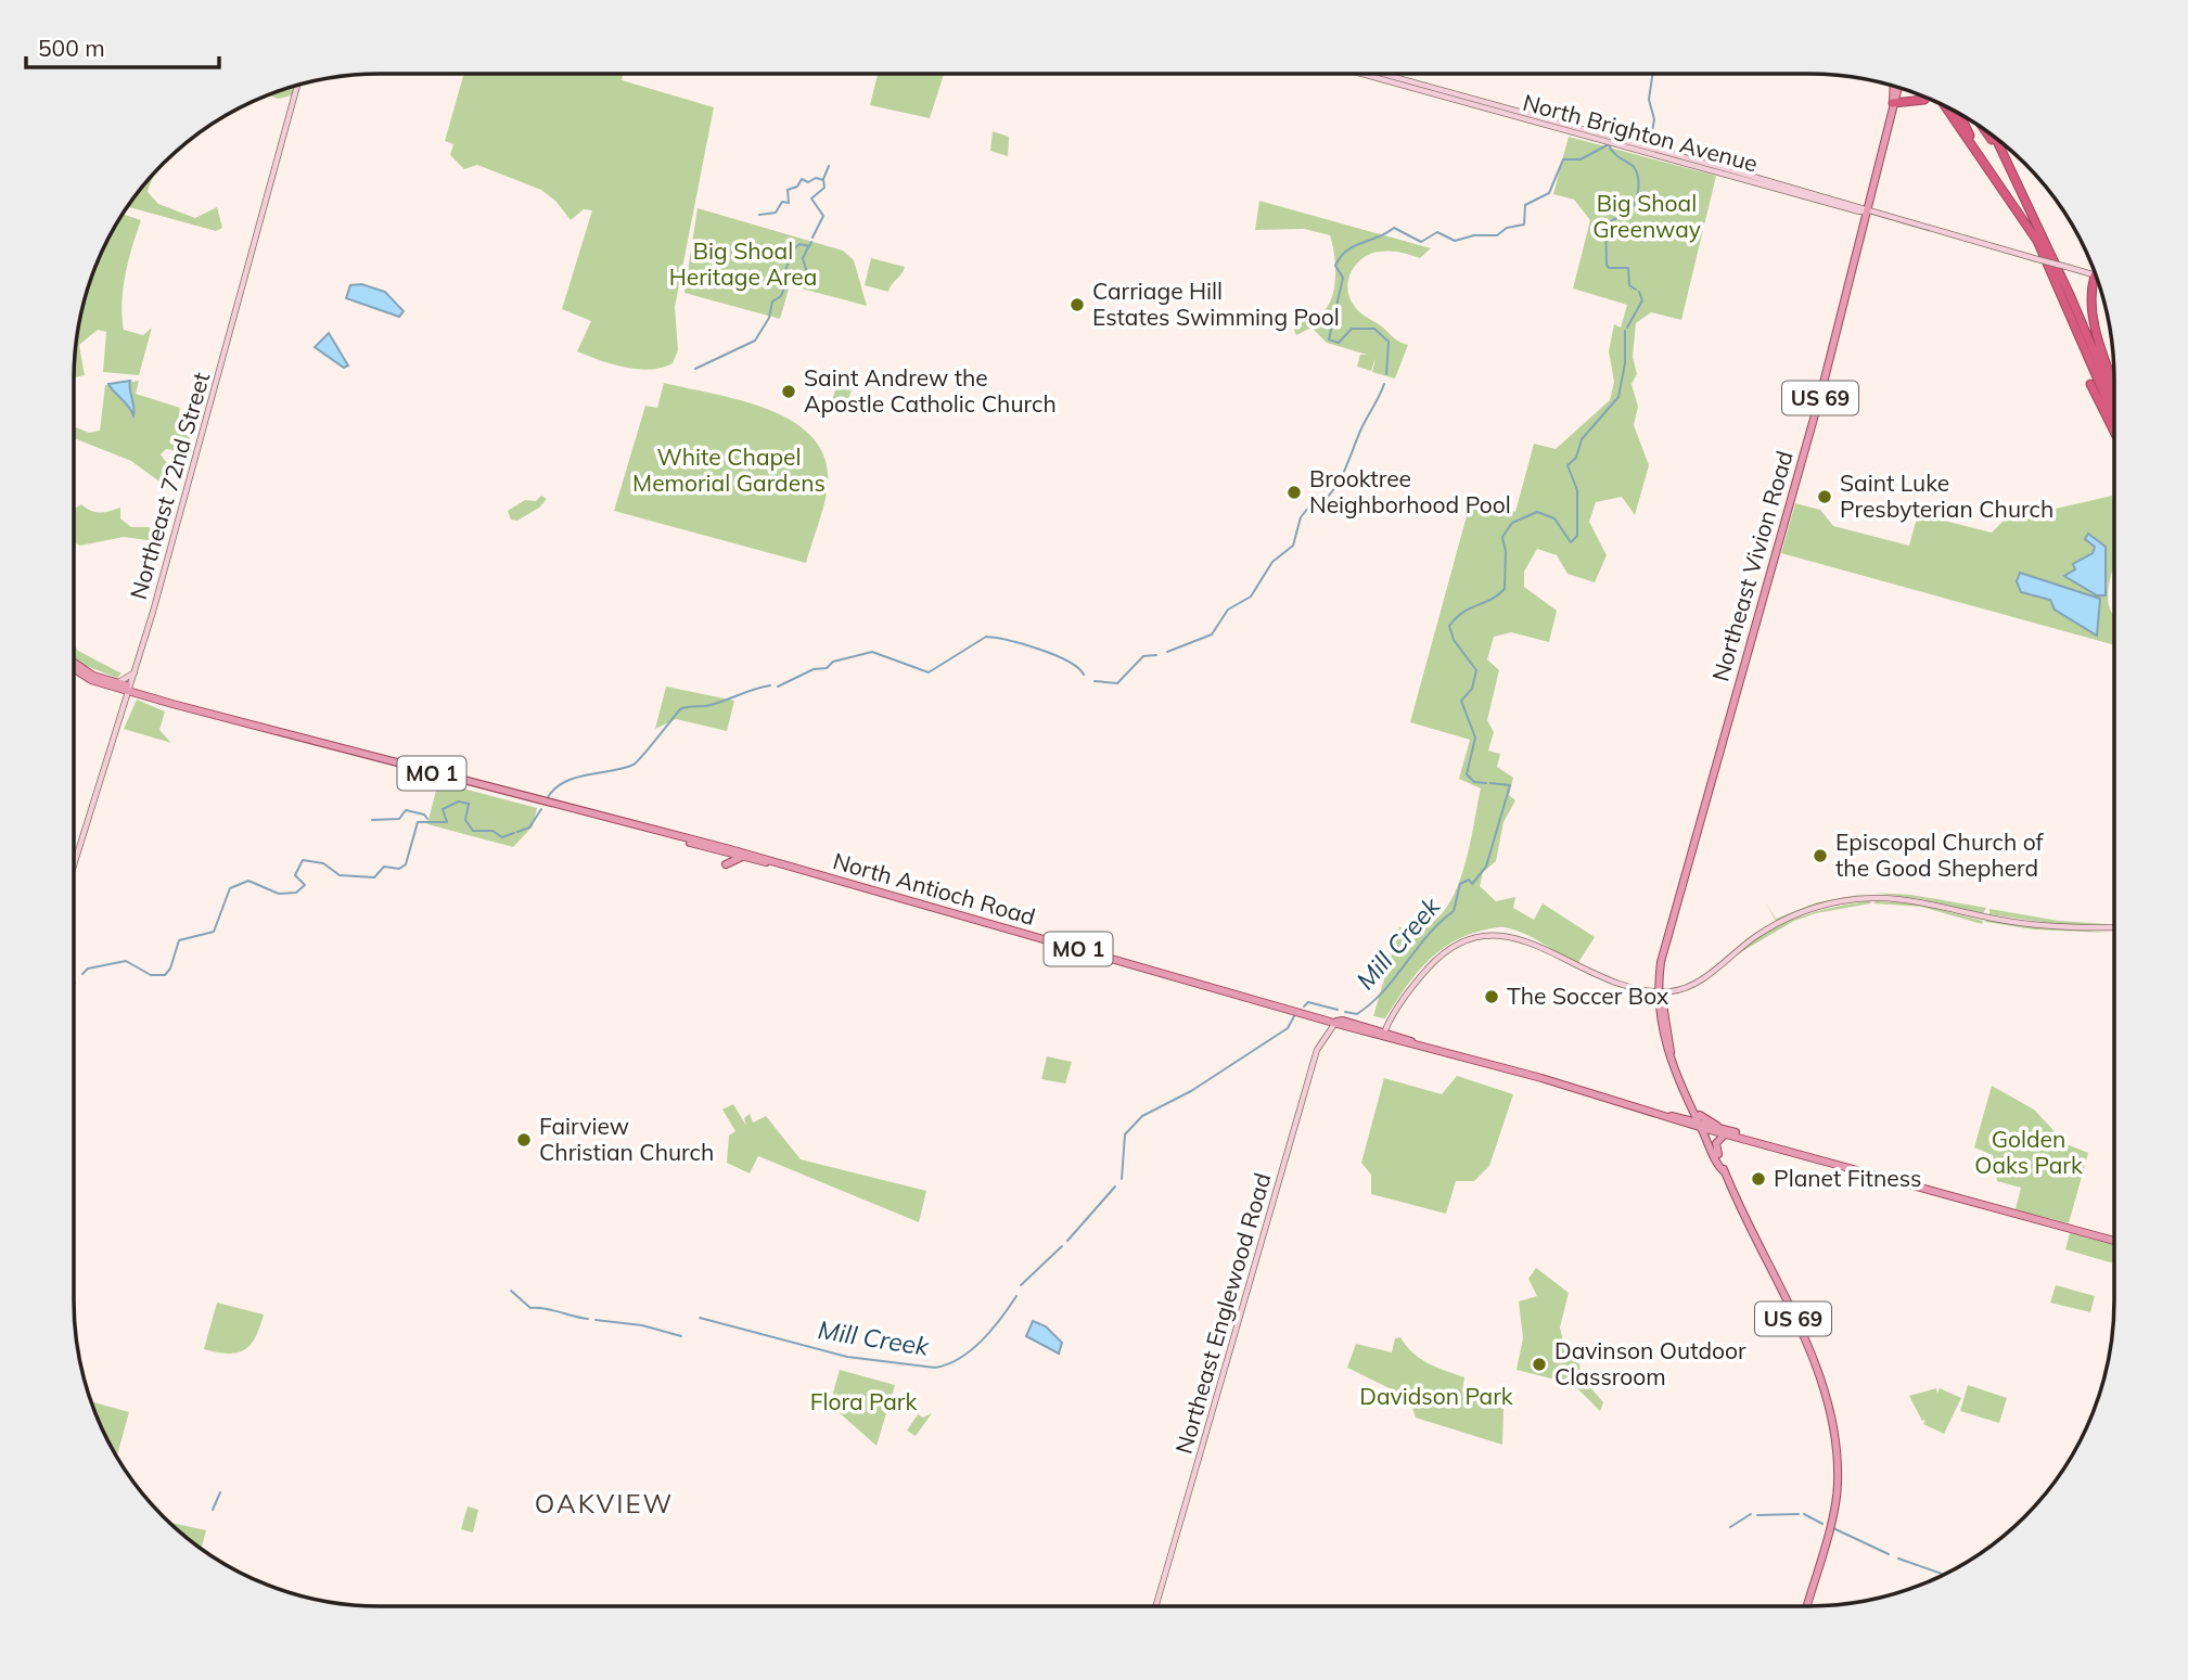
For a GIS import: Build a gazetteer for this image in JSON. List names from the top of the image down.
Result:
{
  "streets": {
    "main road": [
      "North Brighton Avenue",
      "US 69",
      "Northeast 72nd Street",
      "Northeast Vivion Road",
      "MO 1",
      "North Antioch Road",
      "Northeast Englewood Road"
    ]
  },
  "crossings": [
    ["North Brighton Avenue", "Northeast Vivion Road"],
    ["Northeast 72nd Street", "MO 1"],
    ["Northeast Vivion Road", "MO 1"],
    ["MO 1", "North Antioch Road"],
    ["North Antioch Road", "Northeast Englewood Road"]
  ],
  "districts": ["OAKVIEW"],
  "water": ["Mill Creek"],
  "parks": [
    "Big Shoal Greenway",
    "Big Shoal Heritage Area",
    "White Chapel Memorial Gardens",
    "Golden Oaks Park",
    "Davidson Park",
    "Flora Park"
  ],
  "places": [
    "Carriage Hill Estates Swimming Pool",
    "Saint Andrew the Apostle Catholic Church",
    "Brooktree Neighborhood Pool",
    "Saint Luke Presbyterian Church",
    "Episcopal Church of the Good Shepherd",
    "The Soccer Box",
    "Fairview Christian Church",
    "Planet Fitness",
    "Davinson Outdoor Classroom"
  ],
  "scale_bar": "500 m"
}
